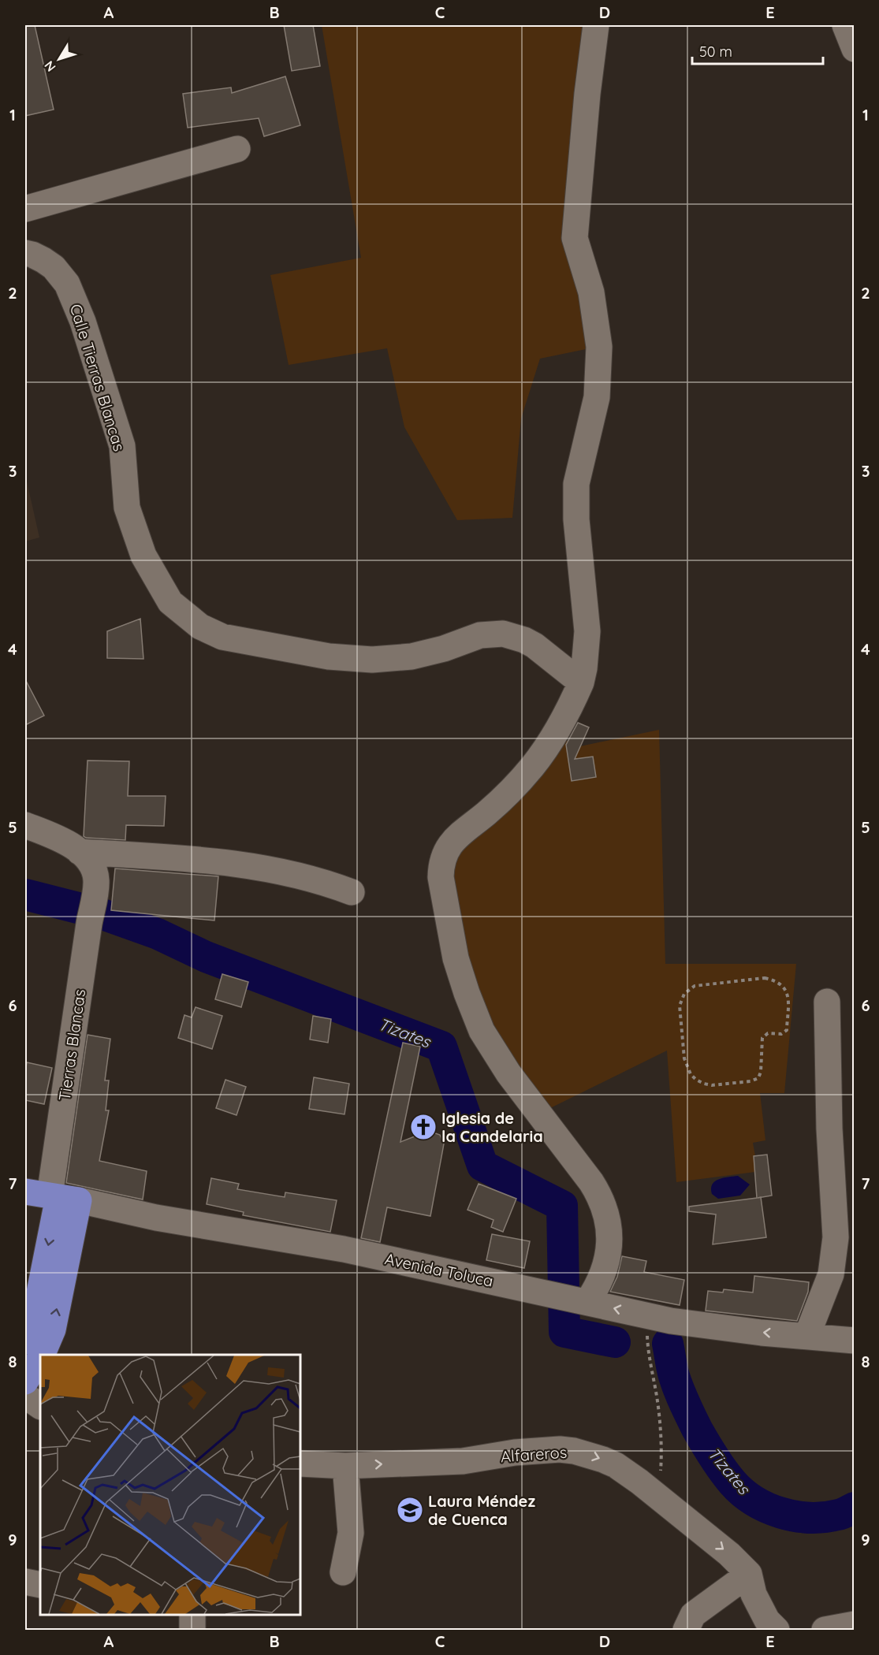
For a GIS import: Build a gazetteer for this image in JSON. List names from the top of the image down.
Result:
{
  "streets": {
    "street": [
      "Calle Tierras Blancas",
      "Tierras Blancas",
      "Avenida Toluca",
      "Alfareros"
    ]
  },
  "crossings": [
    ["Tierras Blancas", "Avenida Toluca"]
  ],
  "one_way": ["Alfareros"],
  "water": ["Tizates"],
  "places": {
    "church": ["Iglesia de la Candelaria"],
    "school or university": ["Laura Méndez de Cuenca"]
  },
  "scale_bar": "50 m",
  "north": "bottom left",
  "grid": {
    "columns": [
      "A",
      "B",
      "C",
      "D",
      "E"
    ],
    "rows": [
      "1",
      "2",
      "3",
      "4",
      "5",
      "6",
      "7",
      "8",
      "9"
    ]
  }
}
